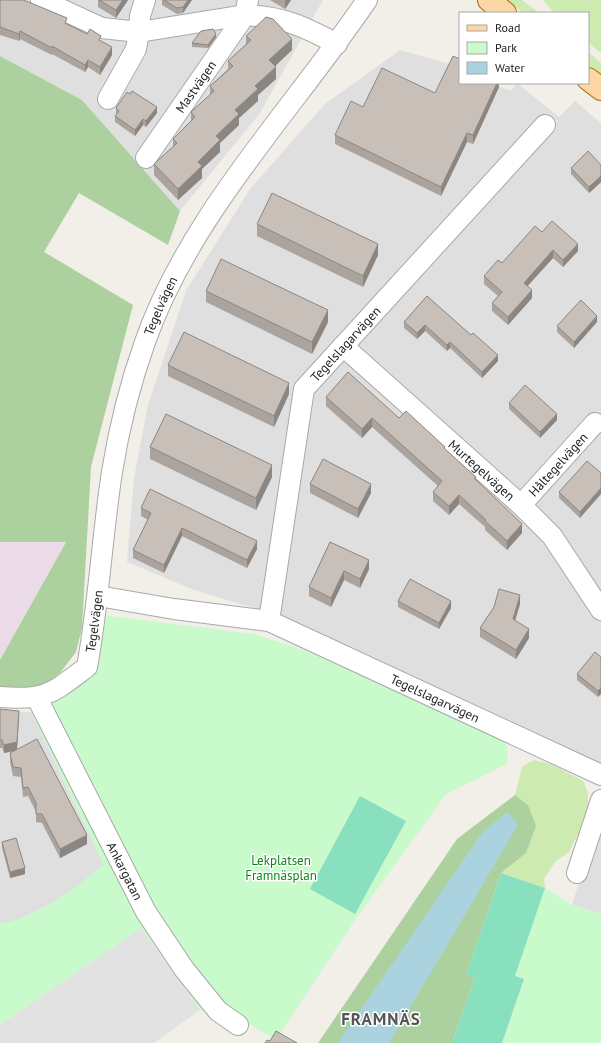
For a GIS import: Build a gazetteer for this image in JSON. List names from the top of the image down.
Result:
{
  "streets": {
    "street": [
      "Mastvägen",
      "Tegelvägen",
      "Tegelslagarvägen",
      "Håltegelvägen",
      "Murtegelvägen",
      "Ankargatan"
    ]
  },
  "crossings": [
    ["Tegelvägen", "Tegelslagarvägen"],
    ["Tegelvägen", "Ankargatan"],
    ["Tegelslagarvägen", "Murtegelvägen"],
    ["Håltegelvägen", "Murtegelvägen"]
  ],
  "districts": ["FRAMNÄS"],
  "parks": ["Lekplatsen Framnäsplan"],
  "legend": ["Road", "Park", "Water"]
}
